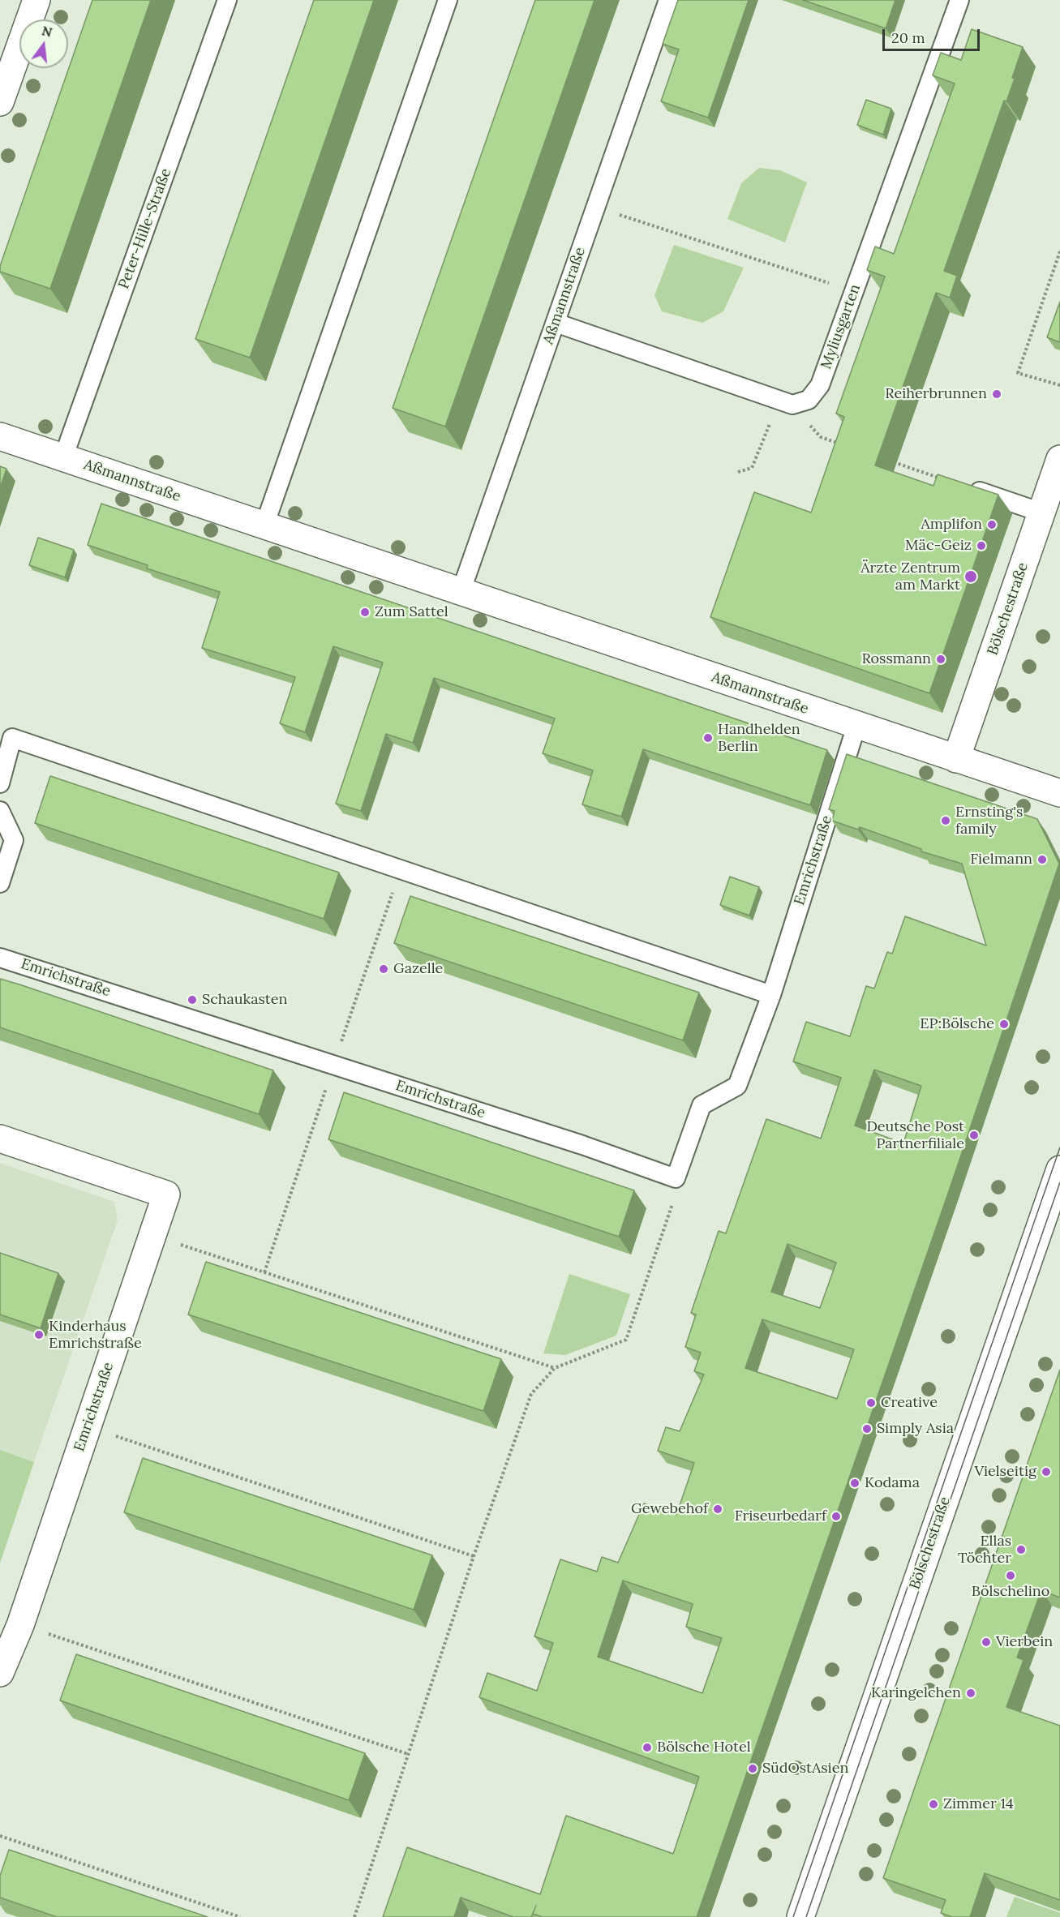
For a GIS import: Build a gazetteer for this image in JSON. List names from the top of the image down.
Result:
{
  "streets": {
    "street": ["Aßmannstraße", "Bölschestraße", "Emrichstraße"],
    "lane": ["Peter-Hille-Straße", "Myliusgarten"]
  },
  "crossings": [
    ["Peter-Hille-Straße", "Aßmannstraße"],
    ["Aßmannstraße", "Bölschestraße"],
    ["Aßmannstraße", "Emrichstraße"]
  ],
  "places": [
    "Reiherbrunnen",
    "Amplifon",
    "Mäc-Geiz",
    "Ärzte Zentrum am Markt",
    "Zum Sattel",
    "Rossmann",
    "Handhelden Berlin",
    "Ernsting's family",
    "Fielmann",
    "Gazelle",
    "Schaukasten",
    "EP:Bölsche",
    "Deutsche Post Partnerfiliale",
    "Kinderhaus Emrichstraße",
    "Creative",
    "Simply Asia",
    "Vielseitig",
    "Kodama",
    "Gewebehof",
    "Friseurbedarf",
    "Ellas Töchter",
    "Bölschelino",
    "Vierbein",
    "Karingelchen",
    "Bölsche Hotel",
    "SüdOstAsien",
    "Zimmer 14"
  ],
  "scale_bar": "20 m",
  "north": "top"
}
